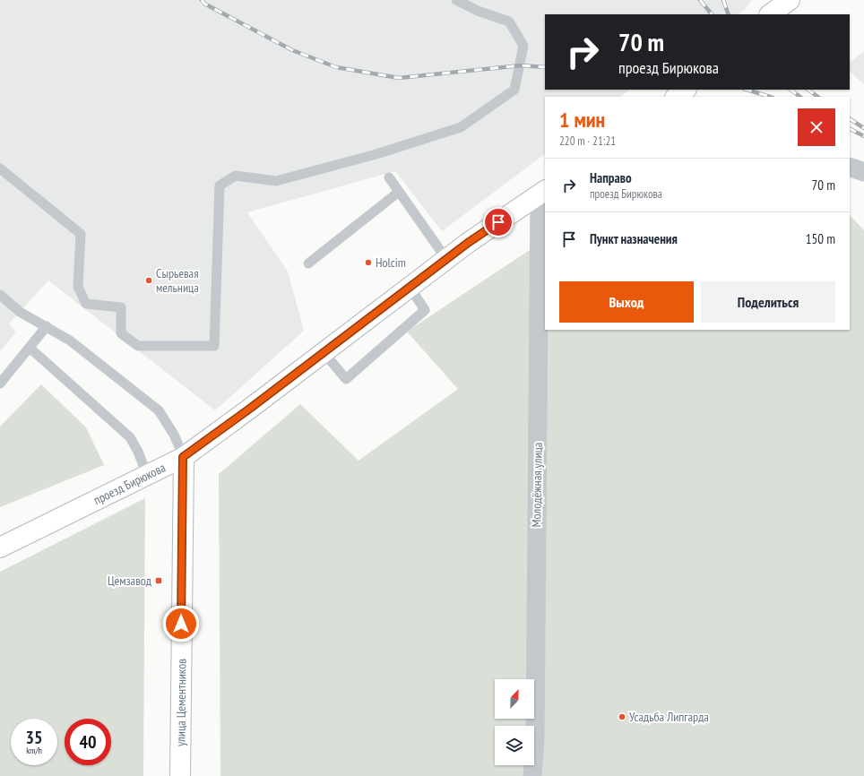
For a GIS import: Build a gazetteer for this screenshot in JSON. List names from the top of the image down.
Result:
{
  "streets": {
    "street": ["проезд Бирюкова", "Молодёжная улица", "улица Цементников"]
  },
  "crossings": [
    ["проезд Бирюкова", "Молодёжная улица"],
    ["проезд Бирюкова", "улица Цементников"]
  ],
  "places": {
    "other": ["Holcim", "Сырьевая мельница", "Усадьба Липгарда"],
    "transit": ["Цемзавод"]
  },
  "north": "top right",
  "page": {
    "turn": ["70 m", "проезд Бирюкова"],
    "heading": ["1 мин", "220 m · 21:21"],
    "list": [
      {
        "name": "Направо",
        "note": "проезд Бирюкова",
        "value": "70 m"
      },
      {
        "name": "Пункт назначения",
        "value": "150 m"
      }
    ],
    "buttons": ["Выход", "Поделиться"],
    "speed": "35 km/h",
    "limit": "40"
  }
}
